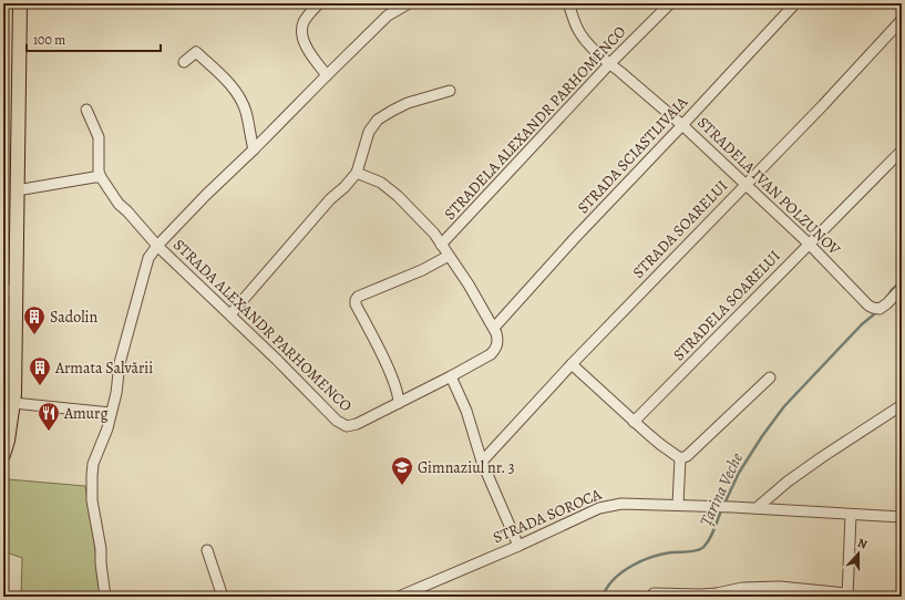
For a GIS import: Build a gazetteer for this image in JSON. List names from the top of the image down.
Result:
{
  "streets": {
    "street": [
      "STRADELA ALEXANDR PARHOMENCO",
      "STRADA SCIASTLIVAIA",
      "STRADELA IVAN POLZUNOV",
      "STRADA SOARELUI",
      "STRADELA SOARELUI",
      "STRADA ALEXANDR PARHOMENCO",
      "STRADA SOROCA"
    ]
  },
  "crossings": [
    ["STRADELA ALEXANDR PARHOMENCO", "STRADELA IVAN POLZUNOV"],
    ["STRADELA ALEXANDR PARHOMENCO", "STRADA ALEXANDR PARHOMENCO"],
    ["STRADA SCIASTLIVAIA", "STRADELA IVAN POLZUNOV"],
    ["STRADA SCIASTLIVAIA", "STRADA ALEXANDR PARHOMENCO"],
    ["STRADELA IVAN POLZUNOV", "STRADA SOARELUI"],
    ["STRADELA IVAN POLZUNOV", "STRADELA SOARELUI"]
  ],
  "water": ["Țarina Veche"],
  "places": {
    "building": ["Sadolin", "Armata Salvării"],
    "restaurant": ["Amurg"],
    "school or university": ["Gimnaziul nr. 3"]
  },
  "scale_bar": "100 m",
  "north": "top"
}
